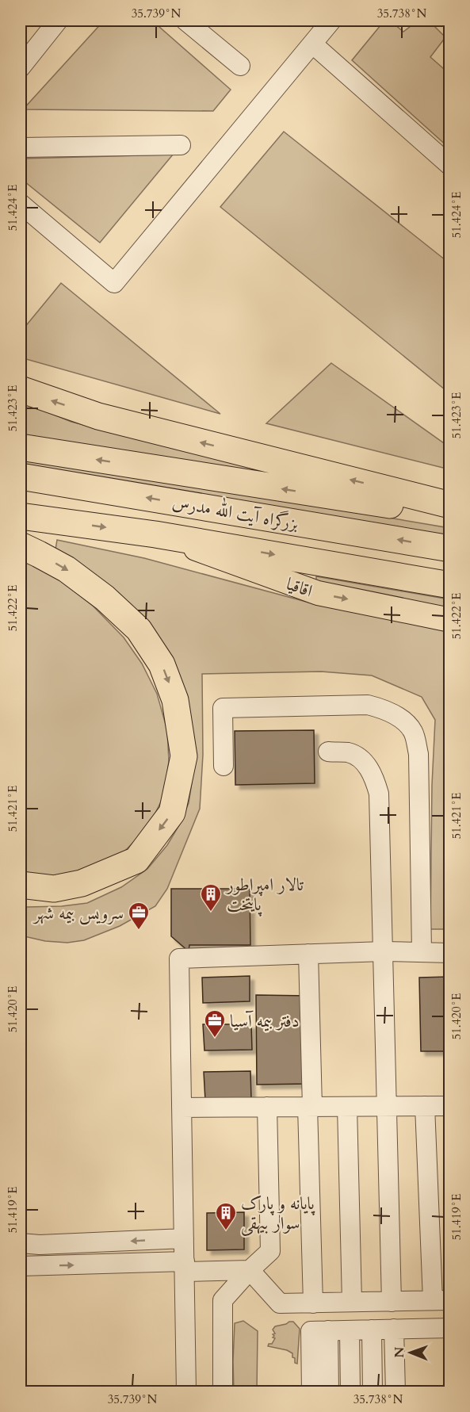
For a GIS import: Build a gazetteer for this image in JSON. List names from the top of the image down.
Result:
{
  "streets": {
    "highway": ["بزرگراه آیت الله مدرس"],
    "main road": ["اقاقیا"]
  },
  "crossings": [
    ["بزرگراه آیت الله مدرس", "اقاقیا"]
  ],
  "one_way": ["اقاقیا"],
  "places": {
    "building": ["تالار امپراطور پایتخت", "پایانه و پارک سوار بیهقی"],
    "office": ["سرویس بیمه شهر", "دفتر بیمه آسیا"]
  },
  "north": "left",
  "coordinates": [
    "35.739°N",
    "35.738°N",
    "51.424°E",
    "51.423°E",
    "51.422°E",
    "51.421°E",
    "51.420°E",
    "51.419°E"
  ]
}
